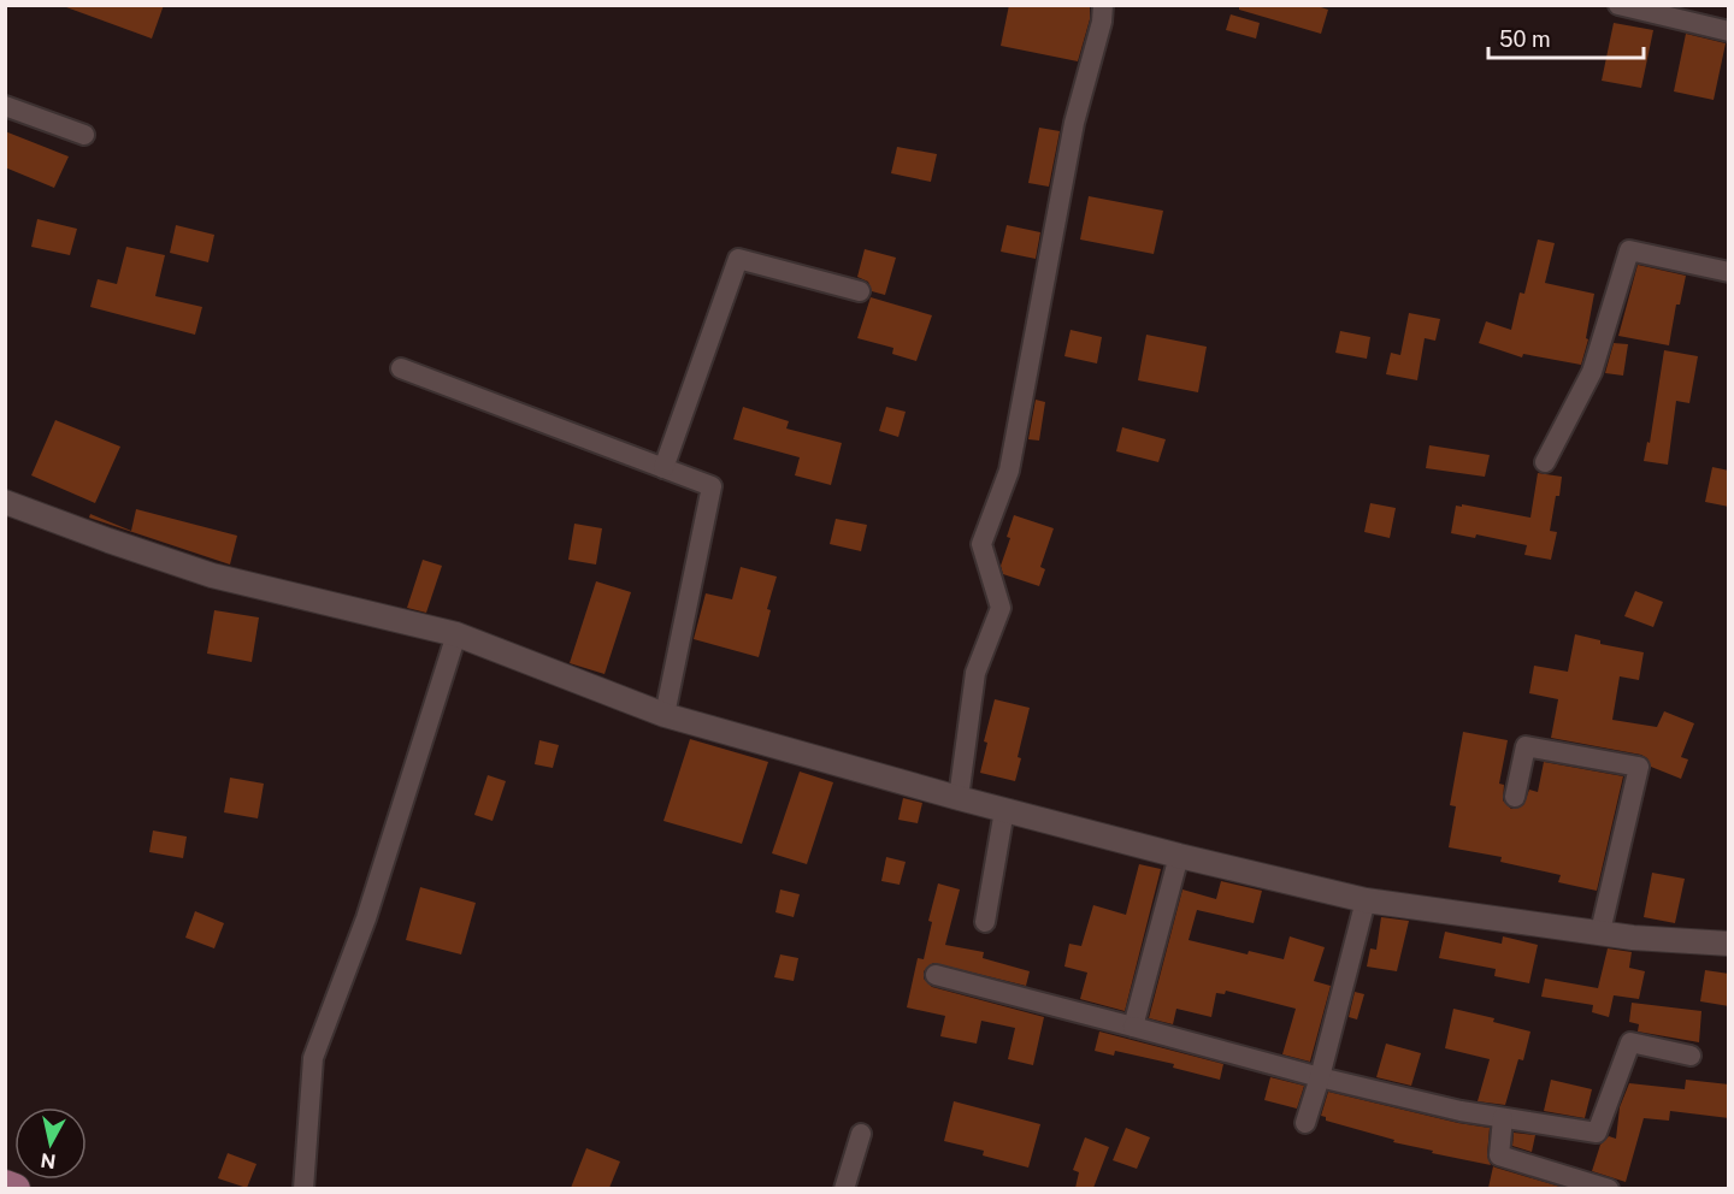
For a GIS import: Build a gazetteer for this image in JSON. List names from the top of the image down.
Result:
{
  "scale_bar": "50 m",
  "north": "bottom"
}
